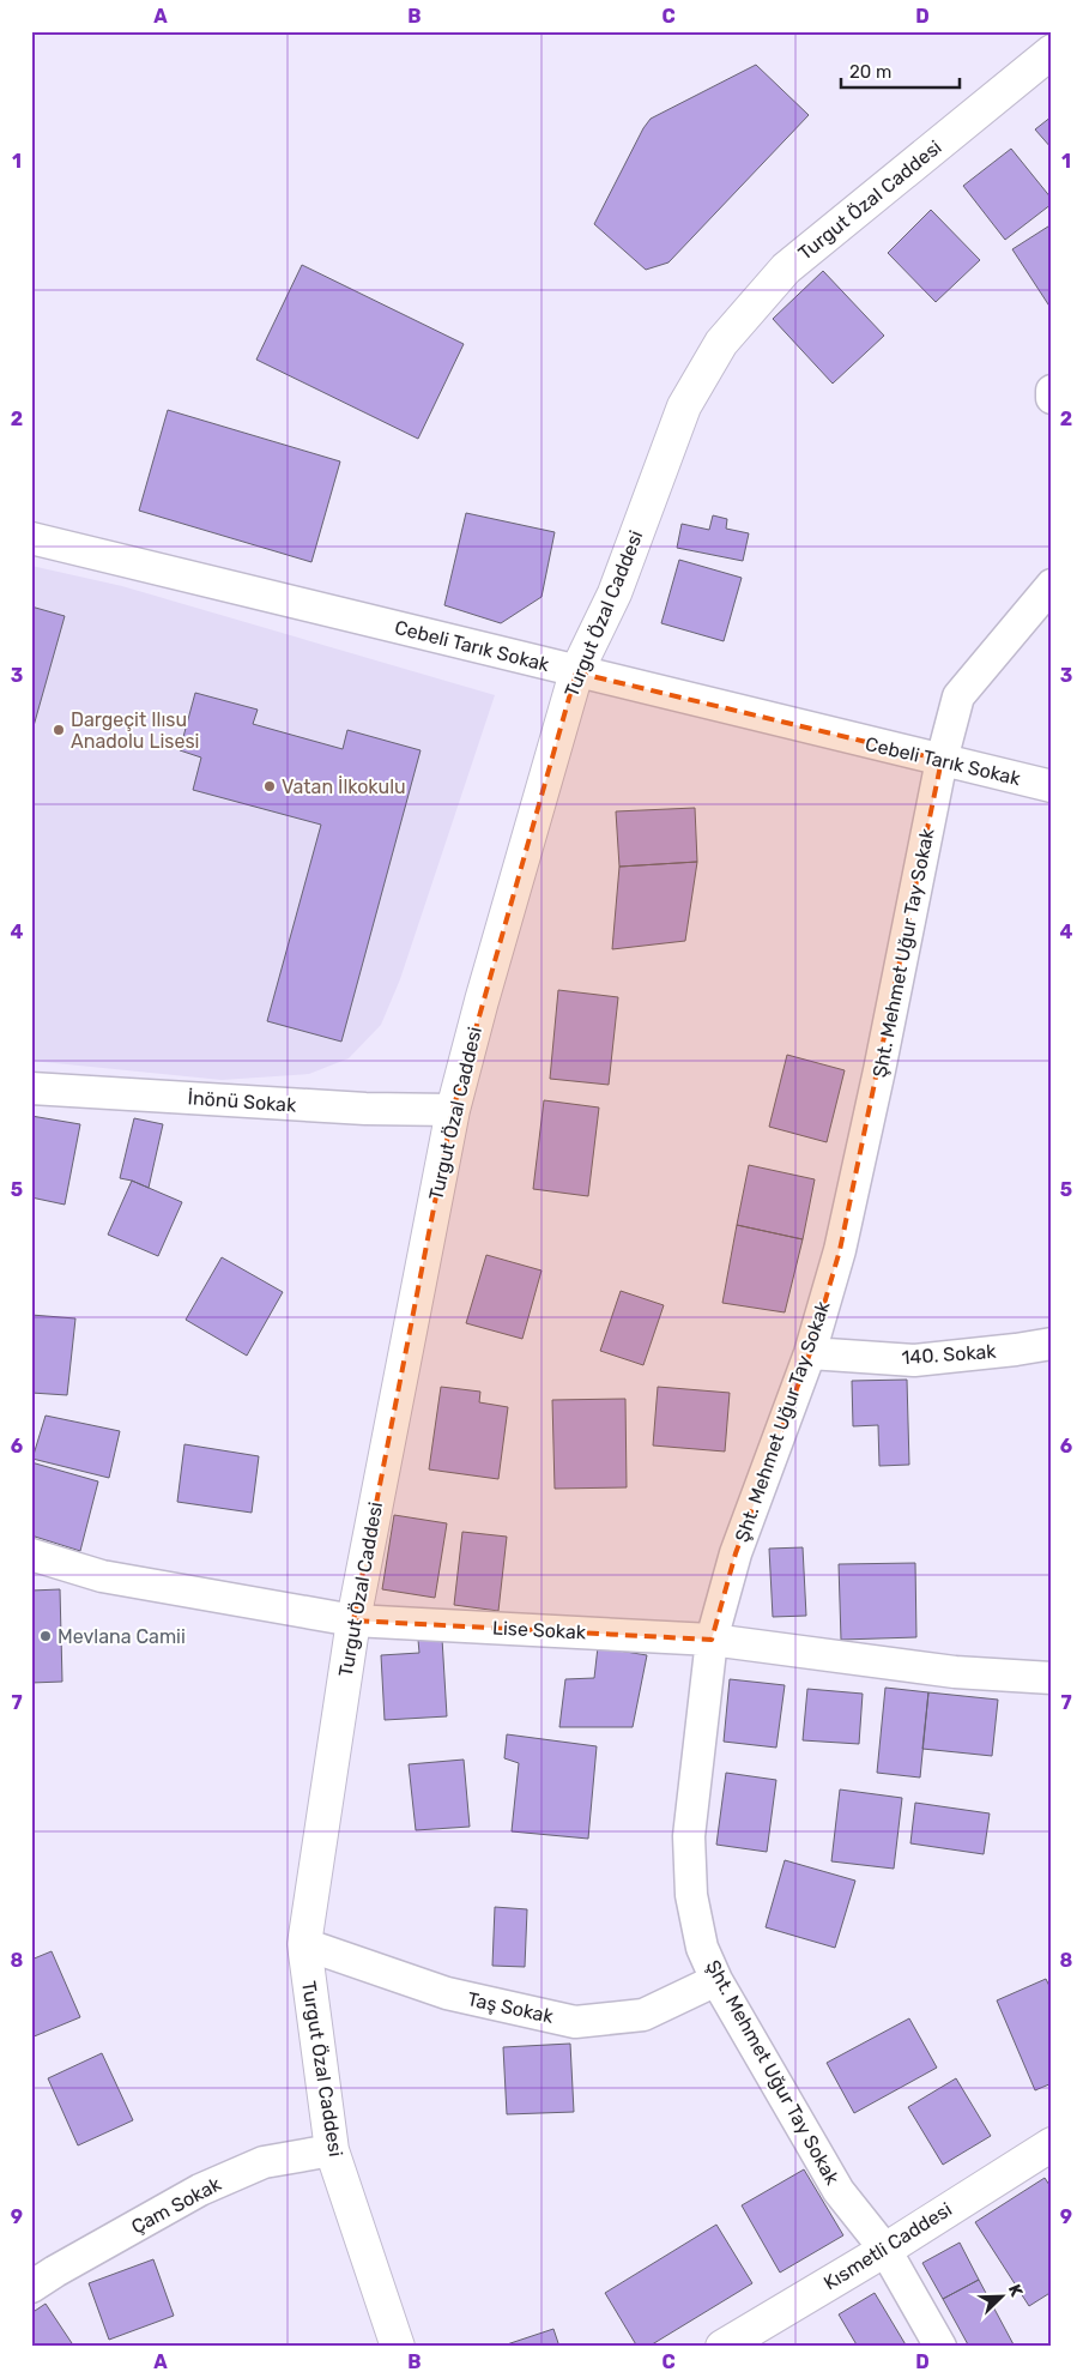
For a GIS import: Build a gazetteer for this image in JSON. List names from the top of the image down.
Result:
{
  "streets": {
    "street": [
      "Turgut Özal Caddesi",
      "Cebeli Tarık Sokak",
      "Şht. Mehmet Uğur Tay Sokak",
      "İnönü Sokak",
      "140. Sokak",
      "Lise Sokak",
      "Taş Sokak",
      "Çam Sokak",
      "Kısmetli Caddesi"
    ]
  },
  "crossings": [
    ["Turgut Özal Caddesi", "Cebeli Tarık Sokak"],
    ["Turgut Özal Caddesi", "İnönü Sokak"],
    ["Turgut Özal Caddesi", "Lise Sokak"],
    ["Turgut Özal Caddesi", "Taş Sokak"],
    ["Turgut Özal Caddesi", "Çam Sokak"],
    ["Cebeli Tarık Sokak", "Şht. Mehmet Uğur Tay Sokak"],
    ["Şht. Mehmet Uğur Tay Sokak", "140. Sokak"],
    ["Şht. Mehmet Uğur Tay Sokak", "Lise Sokak"],
    ["Şht. Mehmet Uğur Tay Sokak", "Taş Sokak"],
    ["Şht. Mehmet Uğur Tay Sokak", "Kısmetli Caddesi"]
  ],
  "places": ["Dargeçit Ilısu Anadolu Lisesi", "Vatan İlkokulu", "Mevlana Camii"],
  "scale_bar": "20 m",
  "north": "top right",
  "grid": {
    "columns": [
      "A",
      "B",
      "C",
      "D"
    ],
    "rows": [
      "1",
      "2",
      "3",
      "4",
      "5",
      "6",
      "7",
      "8",
      "9"
    ]
  }
}
